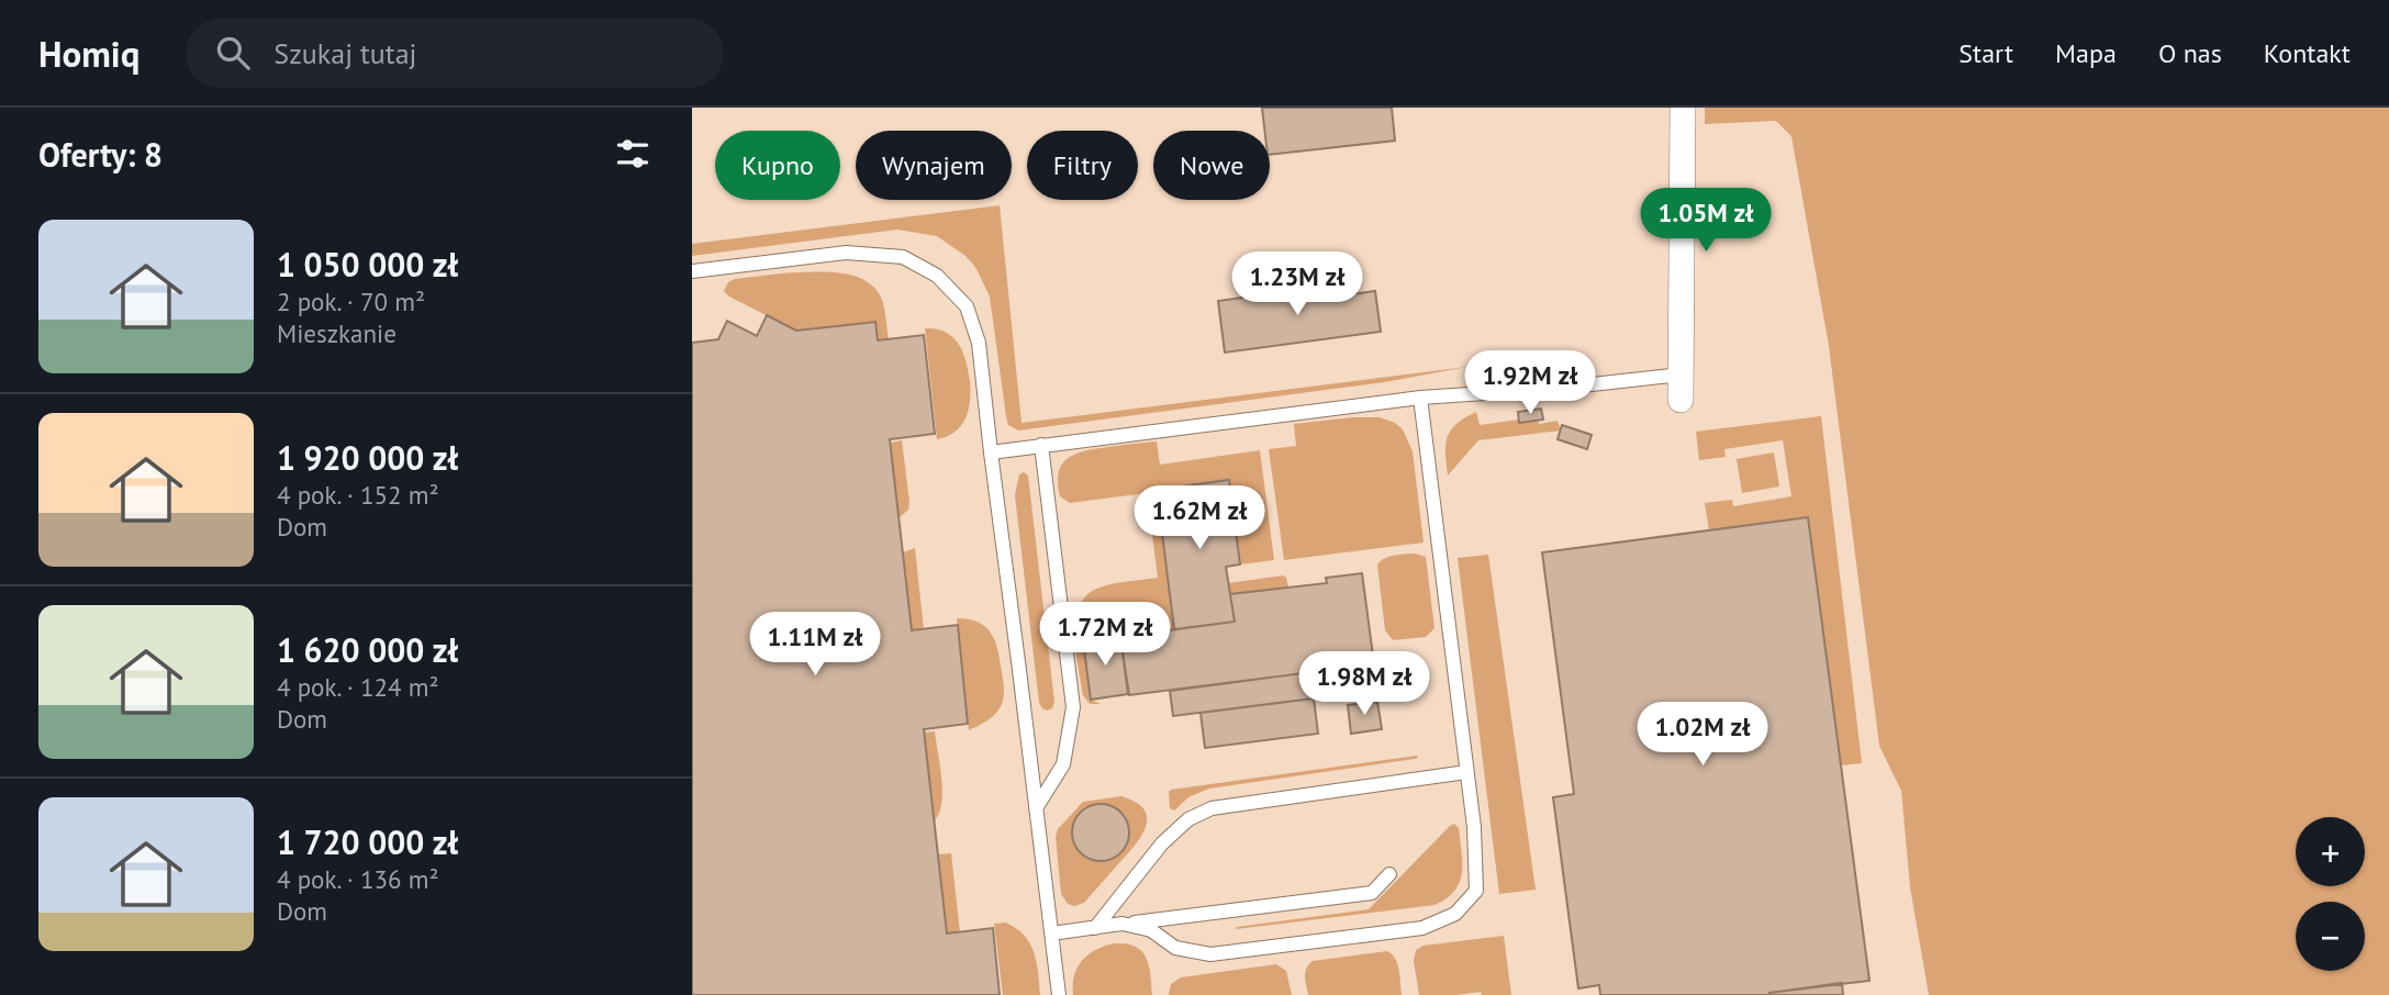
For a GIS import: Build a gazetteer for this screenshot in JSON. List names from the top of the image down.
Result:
{
  "page": {
    "header": "Homiq",
    "search": "Szukaj tutaj",
    "nav": [
      "Start",
      "Mapa",
      "O nas",
      "Kontakt"
    ],
    "heading": "Oferty: 8",
    "chip": [
      "Kupno",
      "Wynajem",
      "Filtry",
      "Nowe"
    ],
    "price": [
      "1.05M zł",
      "1.23M zł",
      "1.92M zł",
      "1.62M zł",
      "1.72M zł",
      "1.11M zł",
      "1.98M zł",
      "1.02M zł"
    ],
    "list": [
      {
        "name": "1 050 000 zł",
        "note": "2 pok. · 70 m² · Mieszkanie"
      },
      {
        "name": "1 920 000 zł",
        "note": "4 pok. · 152 m² · Dom"
      },
      {
        "name": "1 620 000 zł",
        "note": "4 pok. · 124 m² · Dom"
      },
      {
        "name": "1 720 000 zł",
        "note": "4 pok. · 136 m² · Dom"
      }
    ],
    "map_buttons": ["+", "−"]
  }
}
